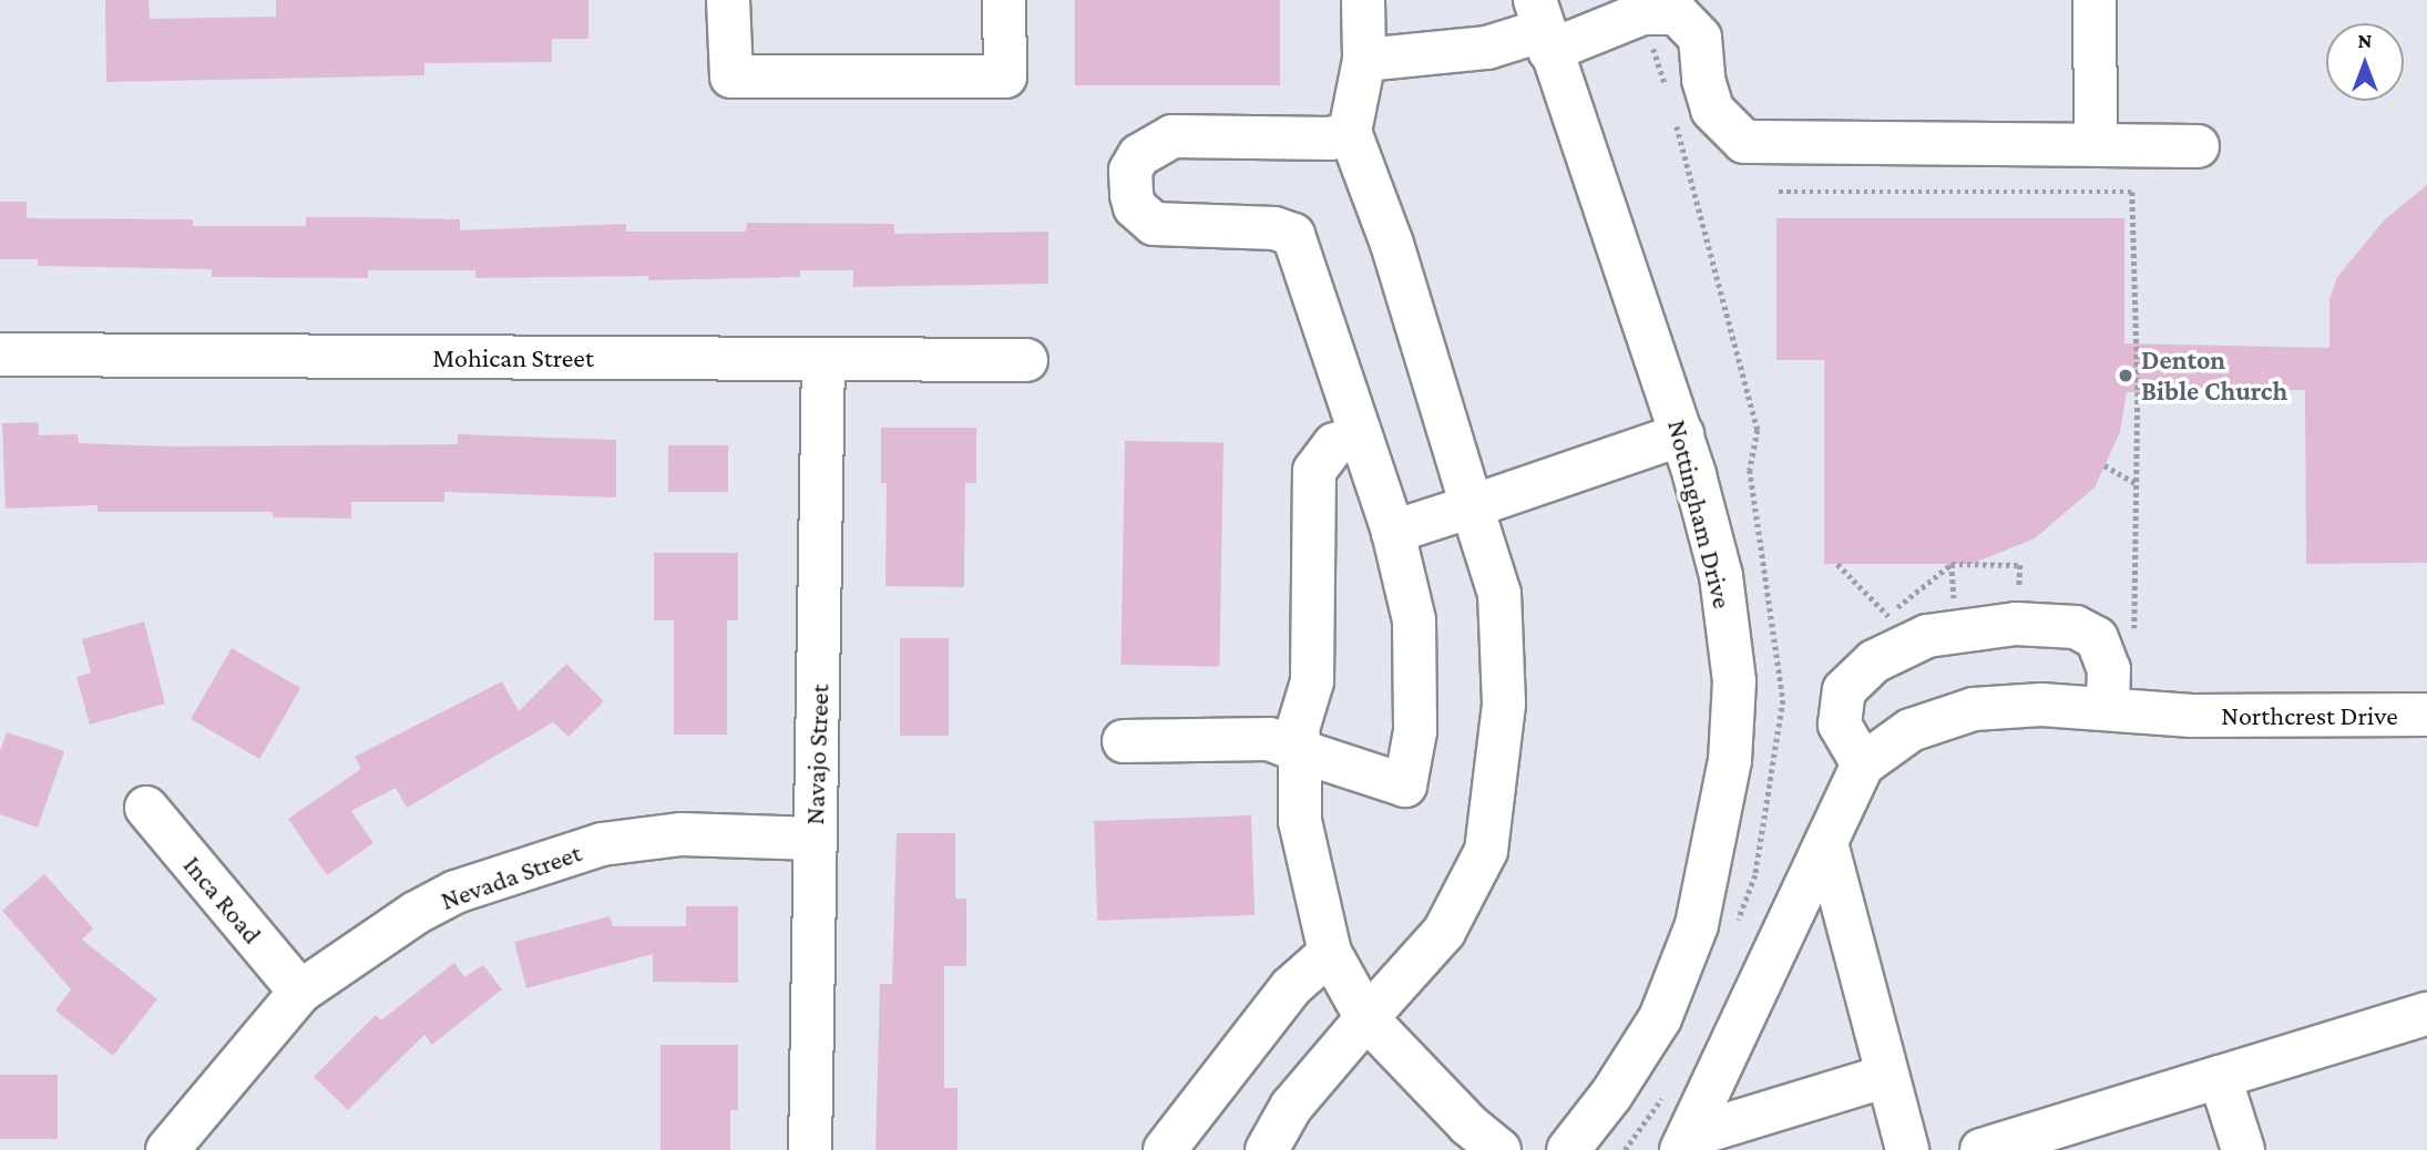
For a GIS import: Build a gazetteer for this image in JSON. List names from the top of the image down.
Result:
{
  "streets": {
    "street": [
      "Mohican Street",
      "Nottingham Drive",
      "Northcrest Drive",
      "Navajo Street",
      "Nevada Street",
      "Inca Road"
    ]
  },
  "crossings": [
    ["Mohican Street", "Navajo Street"],
    ["Navajo Street", "Nevada Street"],
    ["Nevada Street", "Inca Road"]
  ],
  "places": ["Denton Bible Church"],
  "north": "top"
}
